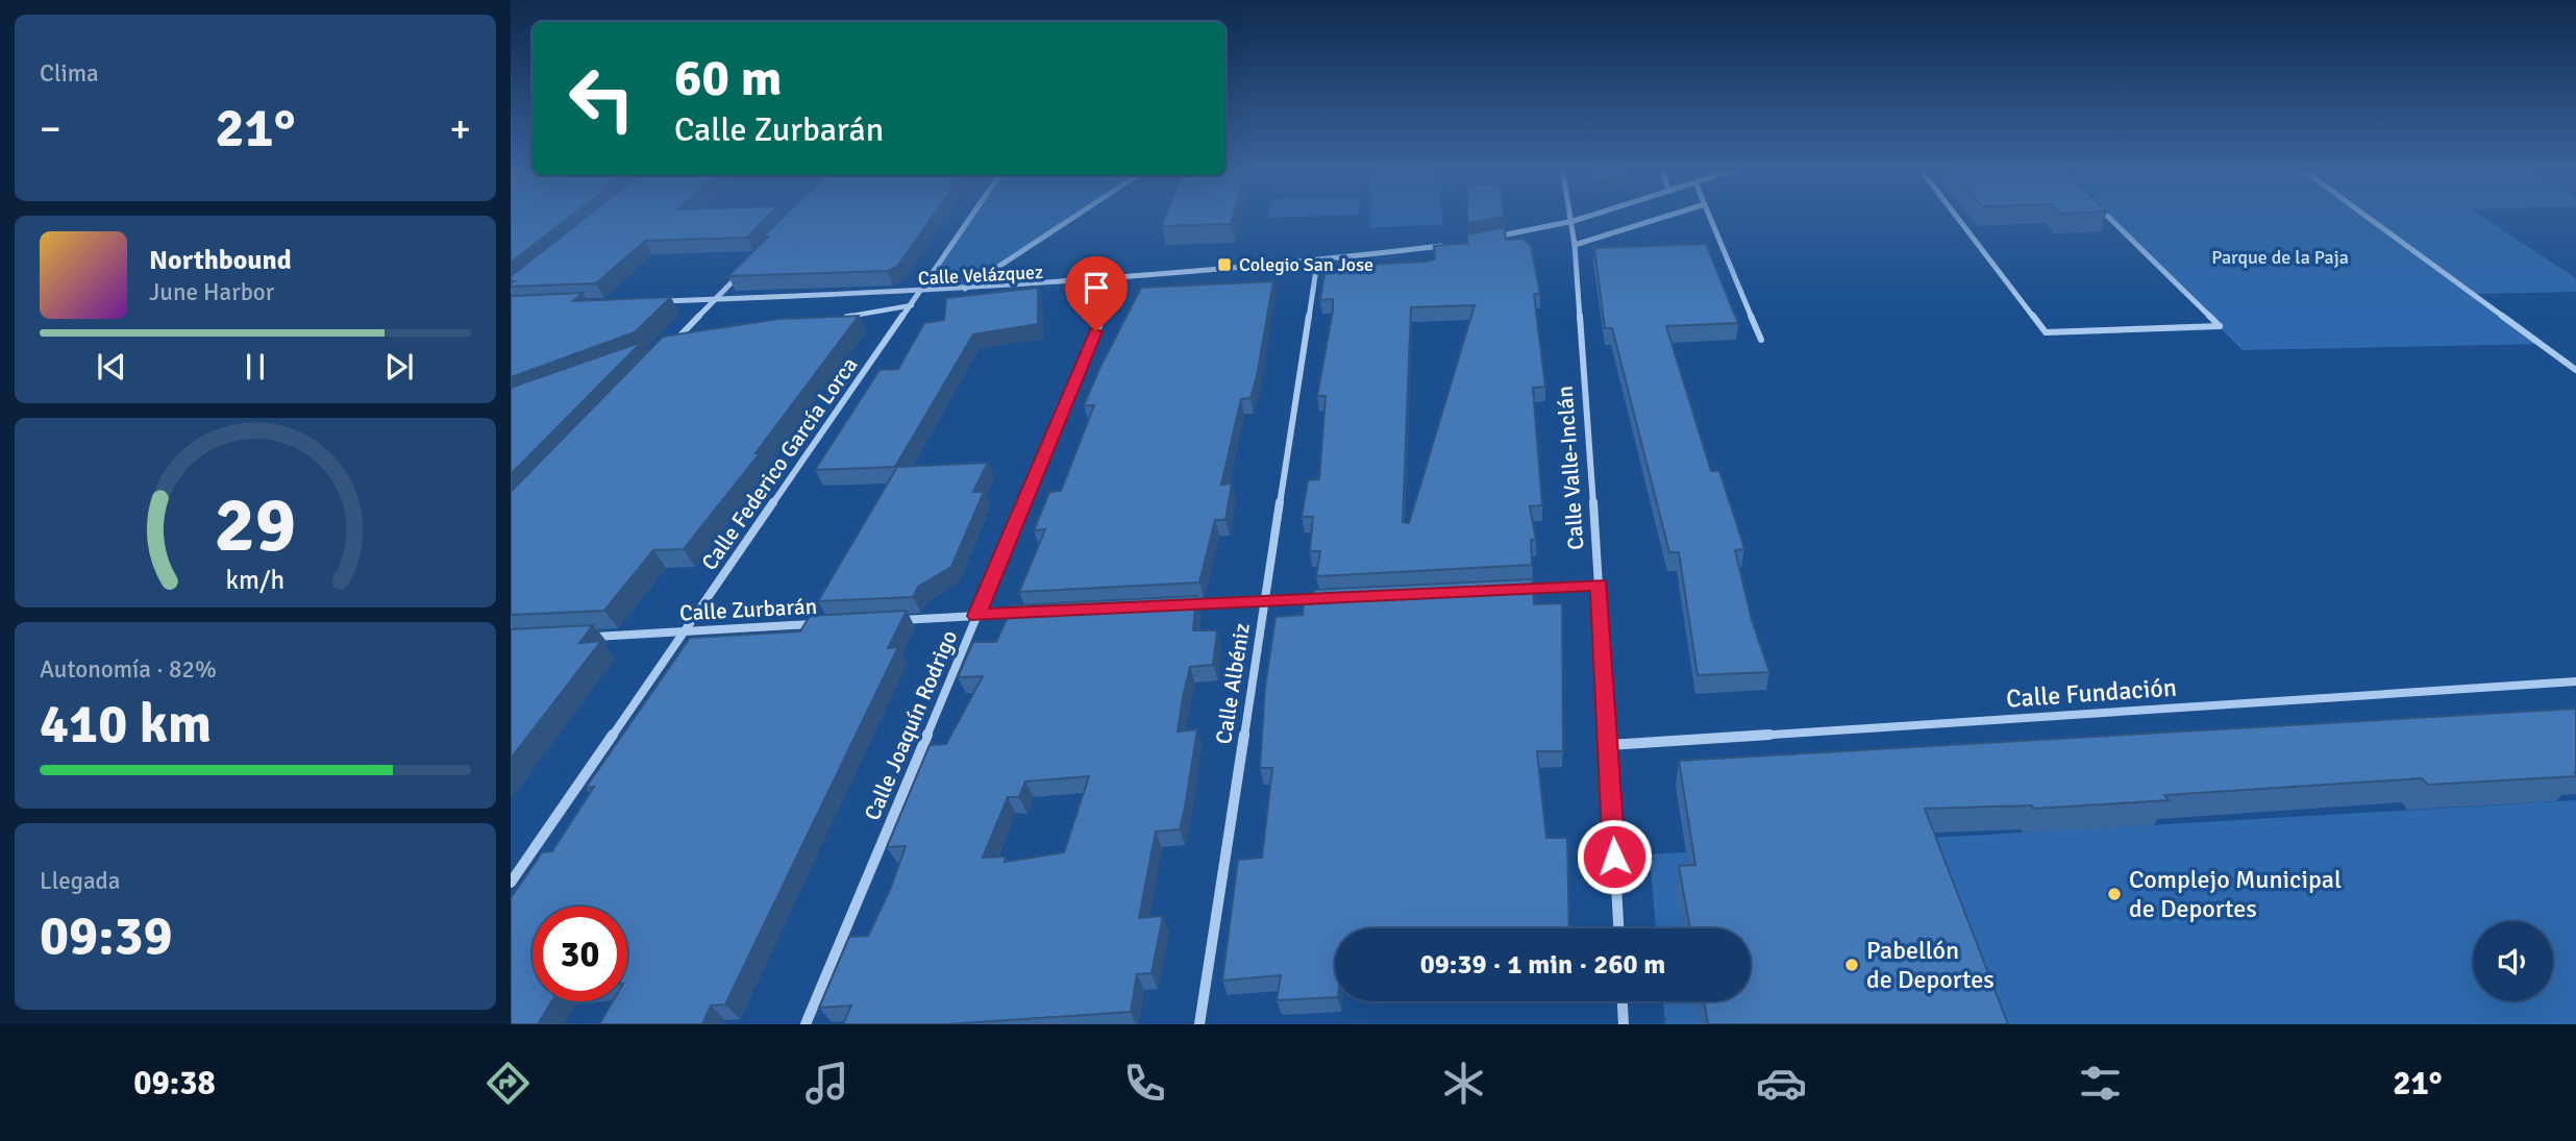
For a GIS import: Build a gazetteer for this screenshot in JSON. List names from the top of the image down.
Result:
{
  "streets": {
    "street": [
      "Calle Velázquez",
      "Calle Federico García Lorca",
      "Calle Valle-Inclán",
      "Calle Zurbarán",
      "Calle Albéniz",
      "Calle Fundación",
      "Calle Joaquín Rodrigo"
    ]
  },
  "crossings": [
    ["Calle Velázquez", "Calle Federico García Lorca"],
    ["Calle Velázquez", "Calle Albéniz"],
    ["Calle Velázquez", "Calle Joaquín Rodrigo"],
    ["Calle Federico García Lorca", "Calle Zurbarán"],
    ["Calle Valle-Inclán", "Calle Fundación"]
  ],
  "parks": ["Parque de la Paja"],
  "places": {
    "transit": ["Colegio San Jose"],
    "other": ["Complejo Municipal de Deportes", "Pabellón de Deportes"]
  },
  "page": {
    "tile": [
      "Clima",
      ["Autonomía · 82%", "410 km"],
      ["Llegada", "09:39"]
    ],
    "turn": ["60 m", "Calle Zurbarán"],
    "heat": ["−", "21°", "+"],
    "song": ["Northbound", "June Harbor"],
    "limit": "30",
    "trip": "09:39 · 1 min · 260 m",
    "tabs": ["09:38", "21°"],
    "gauge": ["29", "km/h"]
  }
}
